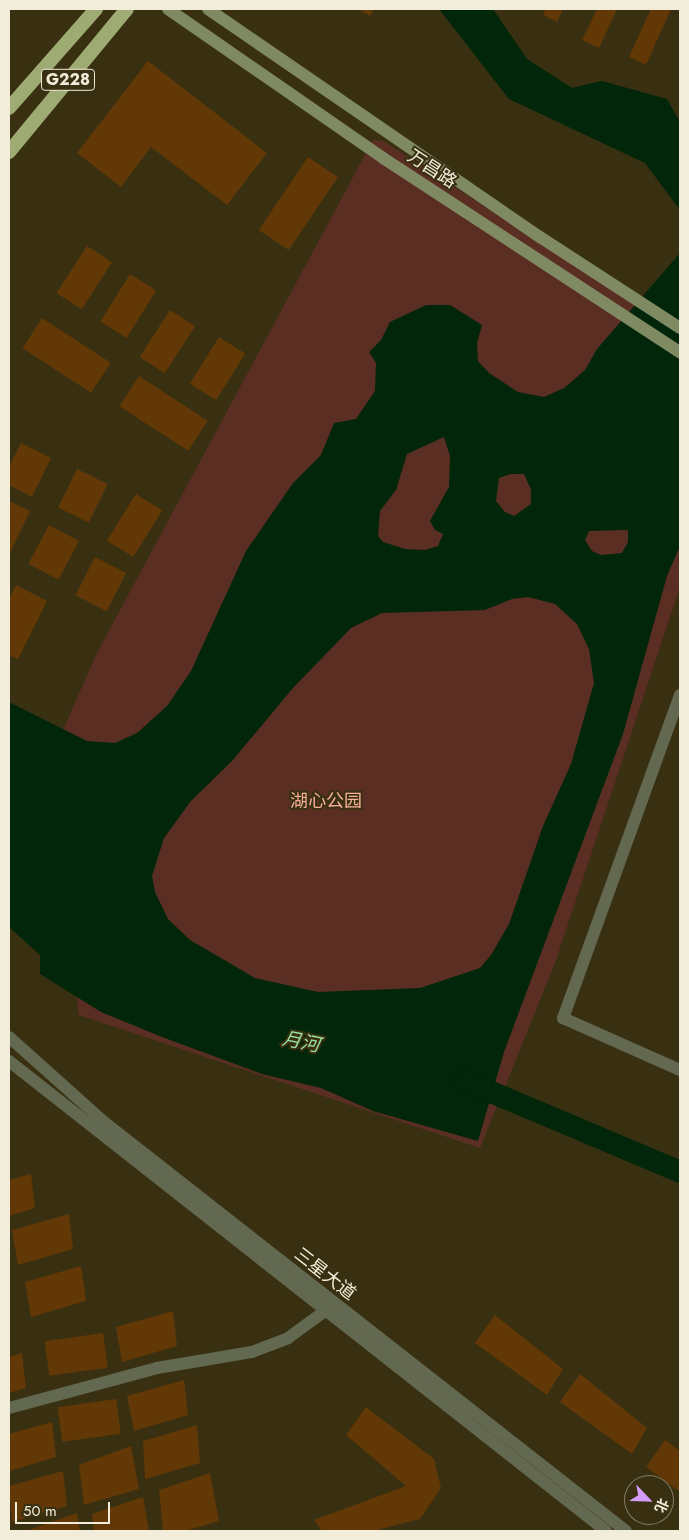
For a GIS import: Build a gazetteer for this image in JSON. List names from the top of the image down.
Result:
{
  "streets": {
    "highway": ["G228"],
    "main road": ["万昌路"],
    "street": ["三星大道"]
  },
  "water": ["月河"],
  "parks": ["湖心公园"],
  "scale_bar": "50 m",
  "north": "bottom right"
}
